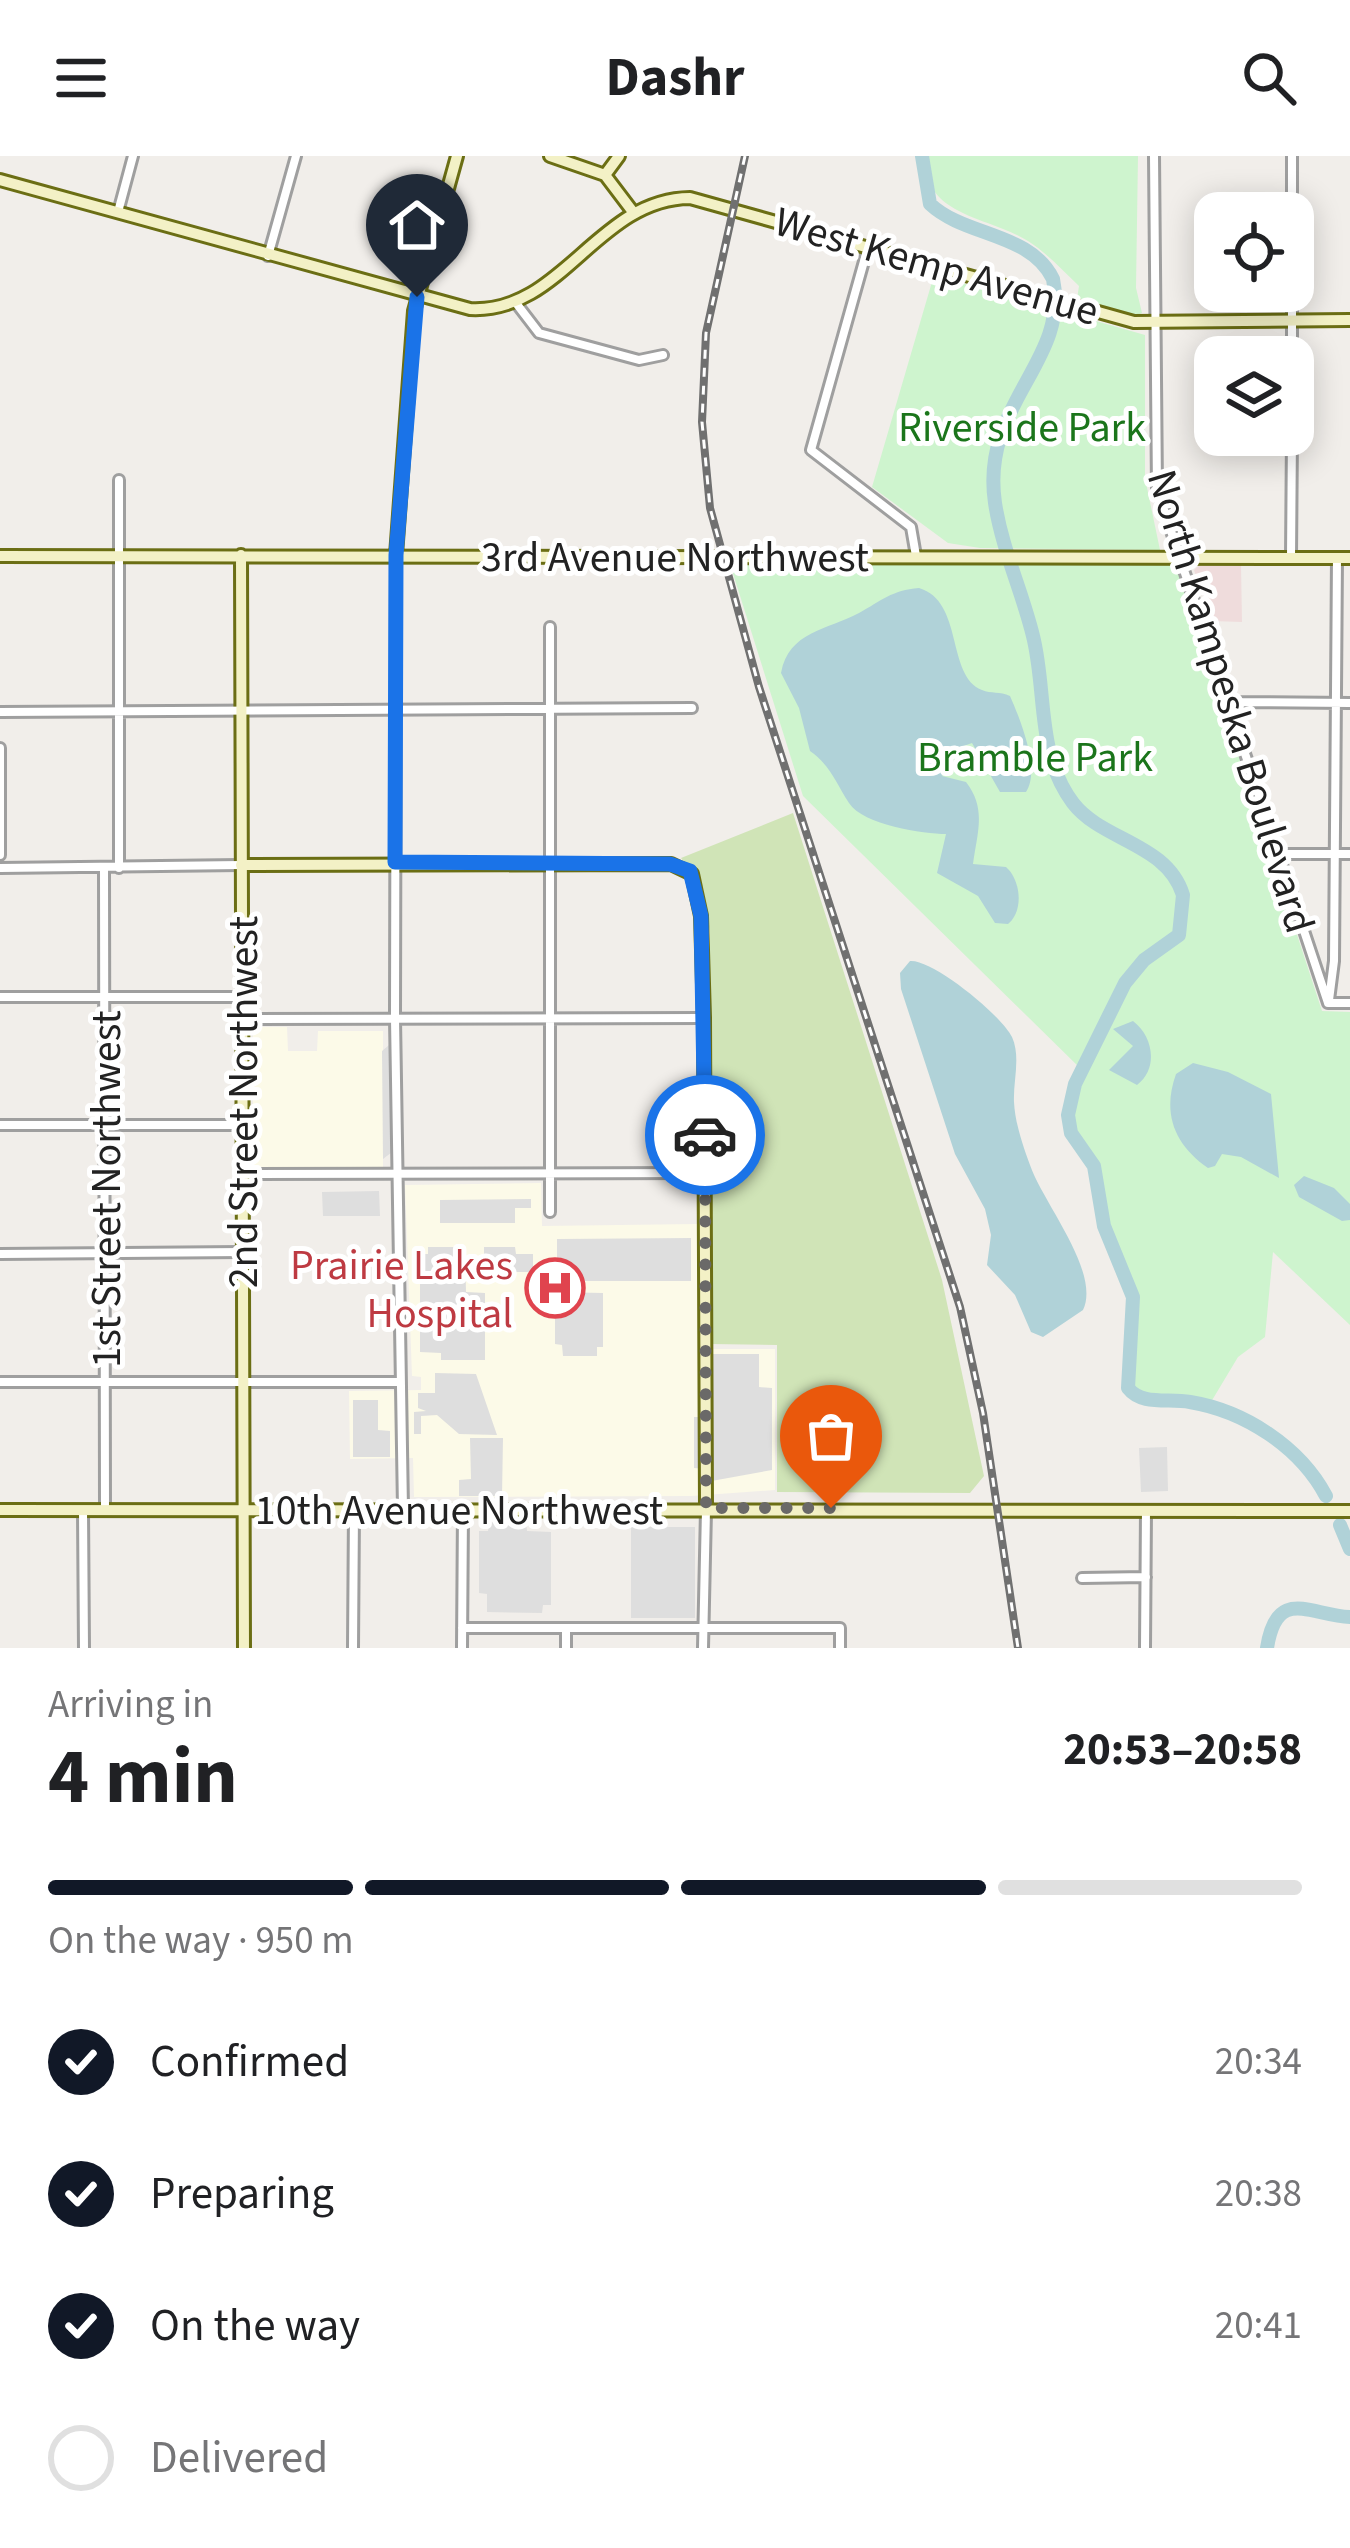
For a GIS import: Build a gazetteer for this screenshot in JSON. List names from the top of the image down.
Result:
{
  "streets": {
    "street": [
      "West Kemp Avenue",
      "3rd Avenue Northwest",
      "North Kampeska Boulevard",
      "2nd Street Northwest",
      "1st Street Northwest",
      "10th Avenue Northwest"
    ]
  },
  "crossings": [
    ["West Kemp Avenue", "North Kampeska Boulevard"],
    ["3rd Avenue Northwest", "North Kampeska Boulevard"],
    ["3rd Avenue Northwest", "2nd Street Northwest"],
    ["2nd Street Northwest", "10th Avenue Northwest"],
    ["1st Street Northwest", "10th Avenue Northwest"]
  ],
  "parks": ["Riverside Park", "Bramble Park"],
  "places": {
    "hospital": ["Prairie Lakes Hospital"]
  },
  "page": {
    "header": "Dashr",
    "heading": ["4 min", "Arriving in", "20:53–20:58"],
    "bar": "On the way · 950 m",
    "list": [
      ["Confirmed", "20:34"],
      ["Preparing", "20:38"],
      ["On the way", "20:41"],
      "Delivered"
    ]
  }
}
